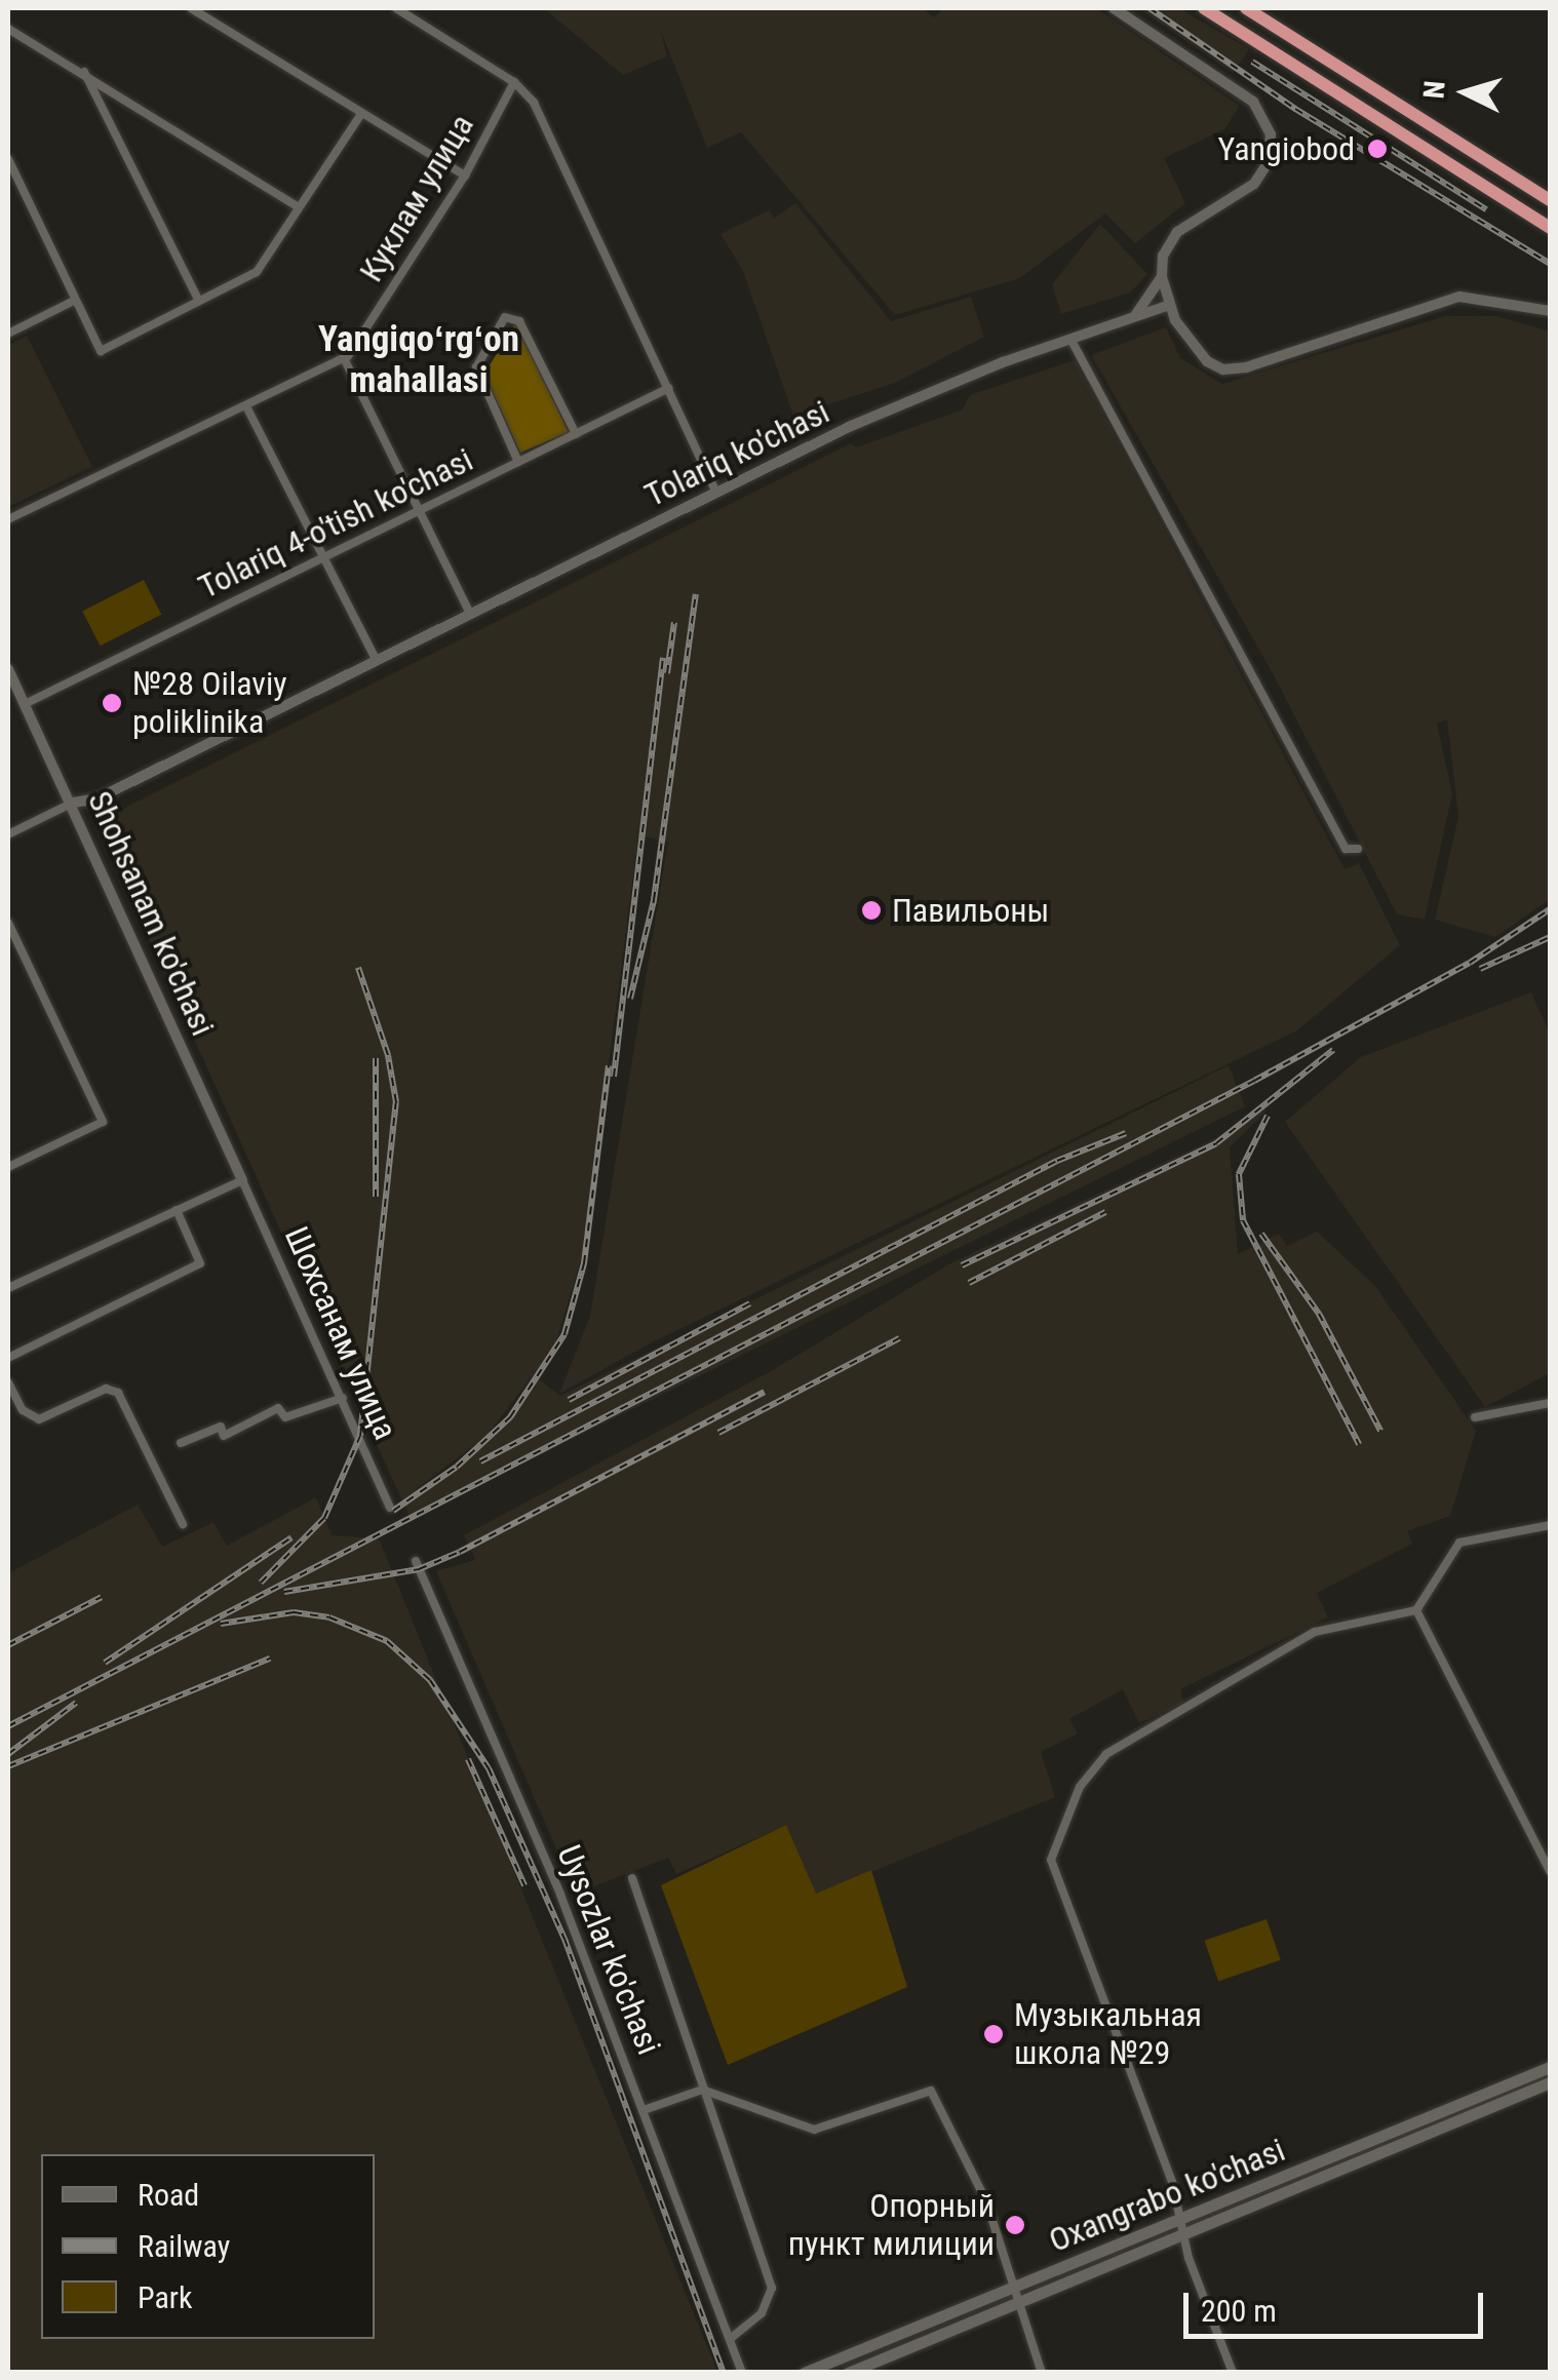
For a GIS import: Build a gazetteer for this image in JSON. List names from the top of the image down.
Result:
{
  "streets": {
    "main road": ["Oxangrabo ko'chasi"],
    "street": [
      "Куклам улица",
      "Tolariq ko'chasi",
      "Tolariq 4-o'tish ko'chasi",
      "Shohsanam ko'chasi",
      "Шохсанам улица",
      "Uysozlar ko'chasi"
    ]
  },
  "crossings": [
    ["Tolariq ko'chasi", "Shohsanam ko'chasi"],
    ["Tolariq 4-o'tish ko'chasi", "Shohsanam ko'chasi"],
    ["Shohsanam ko'chasi", "Шохсанам улица"]
  ],
  "districts": ["Yangiqoʻrgʻon mahallasi"],
  "places": [
    "Yangiobod",
    "№28 Oilaviy poliklinika",
    "Павильоны",
    "Музыкальная школа №29",
    "Опорный пункт милиции"
  ],
  "legend": ["Road", "Railway", "Park"],
  "scale_bar": "200 m",
  "north": "left"
}
